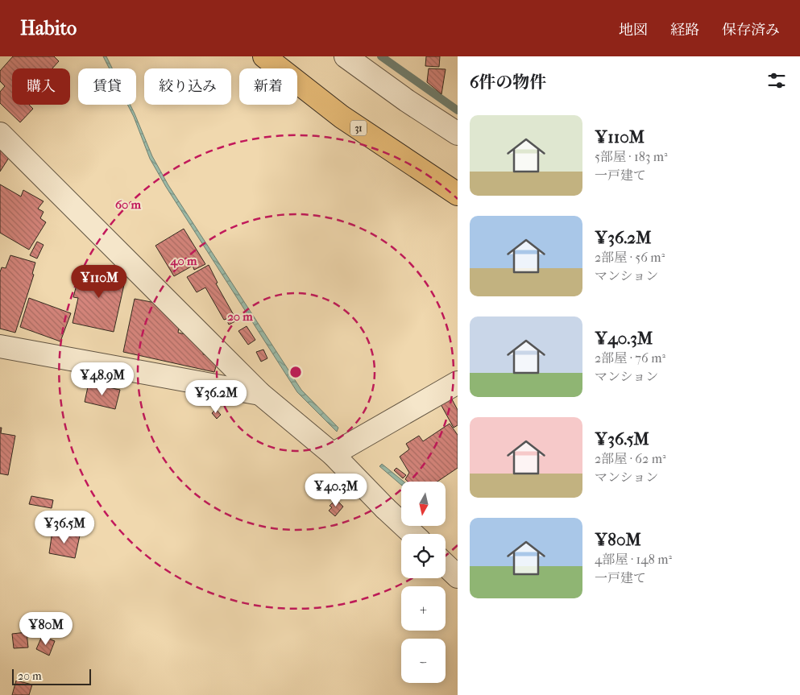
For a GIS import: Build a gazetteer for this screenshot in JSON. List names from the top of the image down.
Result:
{
  "streets": {
    "main road": ["31"]
  },
  "scale_bar": "20 m",
  "north": "bottom",
  "page": {
    "header": "Habito",
    "nav": ["地図", "経路", "保存済み"],
    "heading": "6件の物件",
    "chip": [
      "購入",
      "賃貸",
      "絞り込み",
      "新着"
    ],
    "list": [
      {
        "name": "¥110M",
        "note": "5部屋 · 183 m² · 一戸建て"
      },
      {
        "name": "¥36.2M",
        "note": "2部屋 · 56 m² · マンション"
      },
      {
        "name": "¥40.3M",
        "note": "2部屋 · 76 m² · マンション"
      },
      {
        "name": "¥36.5M",
        "note": "2部屋 · 62 m² · マンション"
      },
      {
        "name": "¥80M",
        "note": "4部屋 · 148 m² · 一戸建て"
      }
    ],
    "price": [
      "¥110M",
      "¥48.9M",
      "¥36.2M",
      "¥40.3M",
      "¥36.5M",
      "¥80M"
    ],
    "map_buttons": ["+", "−"],
    "scale": "20 m"
  },
  "rings": ["60 m", "40 m", "20 m"]
}
